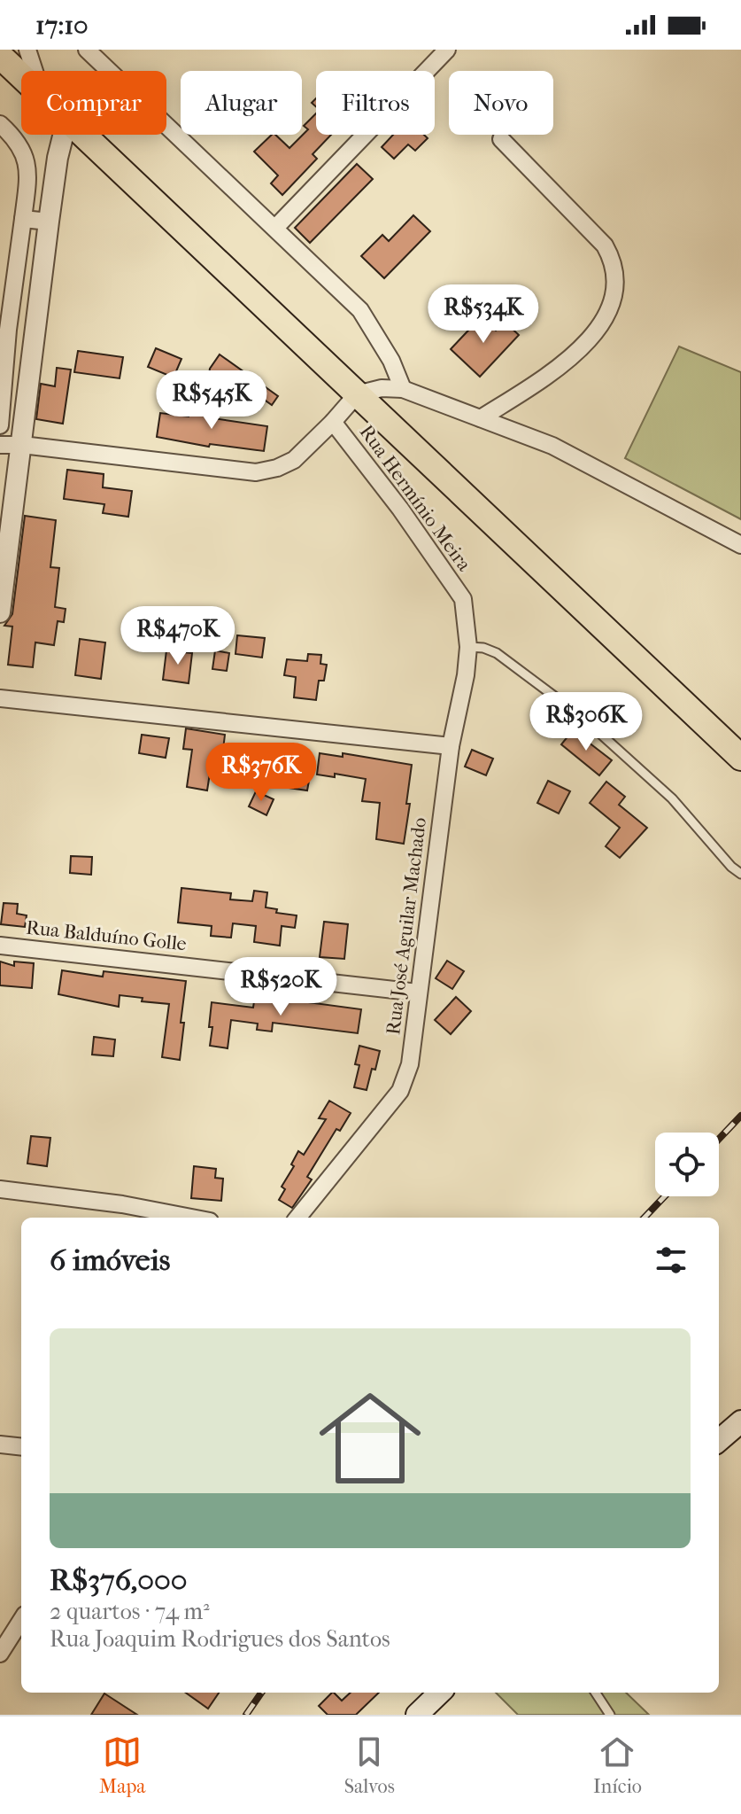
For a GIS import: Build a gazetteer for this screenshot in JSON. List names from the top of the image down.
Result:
{
  "streets": {
    "street": ["Rua Hermínio Meira", "Rua José Aguilar Machado", "Rua Balduíno Golle"]
  },
  "crossings": [
    ["Rua Hermínio Meira", "Rua José Aguilar Machado"],
    ["Rua José Aguilar Machado", "Rua Balduíno Golle"]
  ],
  "page": {
    "status": "17:10",
    "chip": [
      "Comprar",
      "Alugar",
      "Filtros",
      "Novo"
    ],
    "price": [
      "R$534K",
      "R$545K",
      "R$470K",
      "R$306K",
      "R$376K",
      "R$520K"
    ],
    "heading": "6 imóveis",
    "list": [
      {
        "name": "R$376,000",
        "note": "2 quartos · 74 m² · Rua Joaquim Rodrigues dos Santos"
      }
    ],
    "tabs": ["Mapa", "Salvos", "Início"]
  }
}
